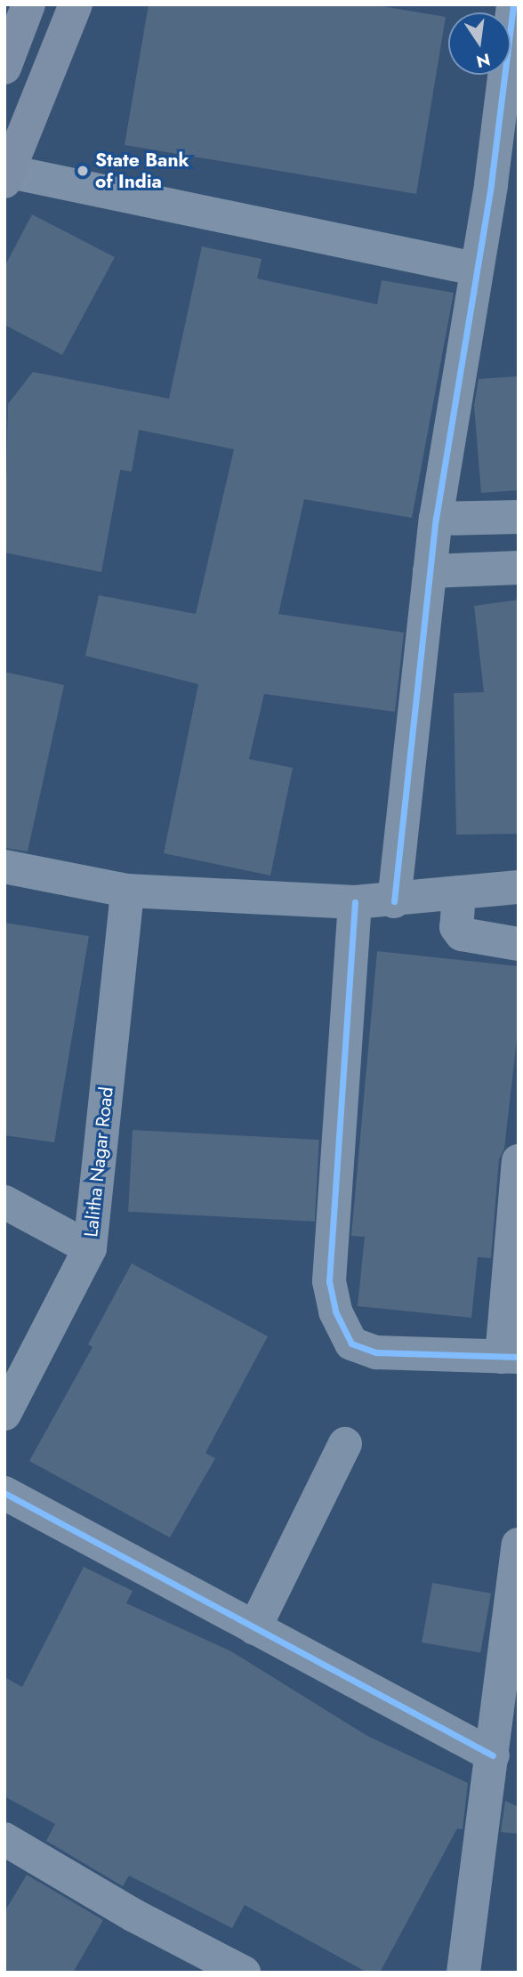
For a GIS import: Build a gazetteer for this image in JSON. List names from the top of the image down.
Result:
{
  "streets": {
    "street": ["Lalitha Nagar Road"]
  },
  "places": ["State Bank of India"],
  "north": "bottom"
}
